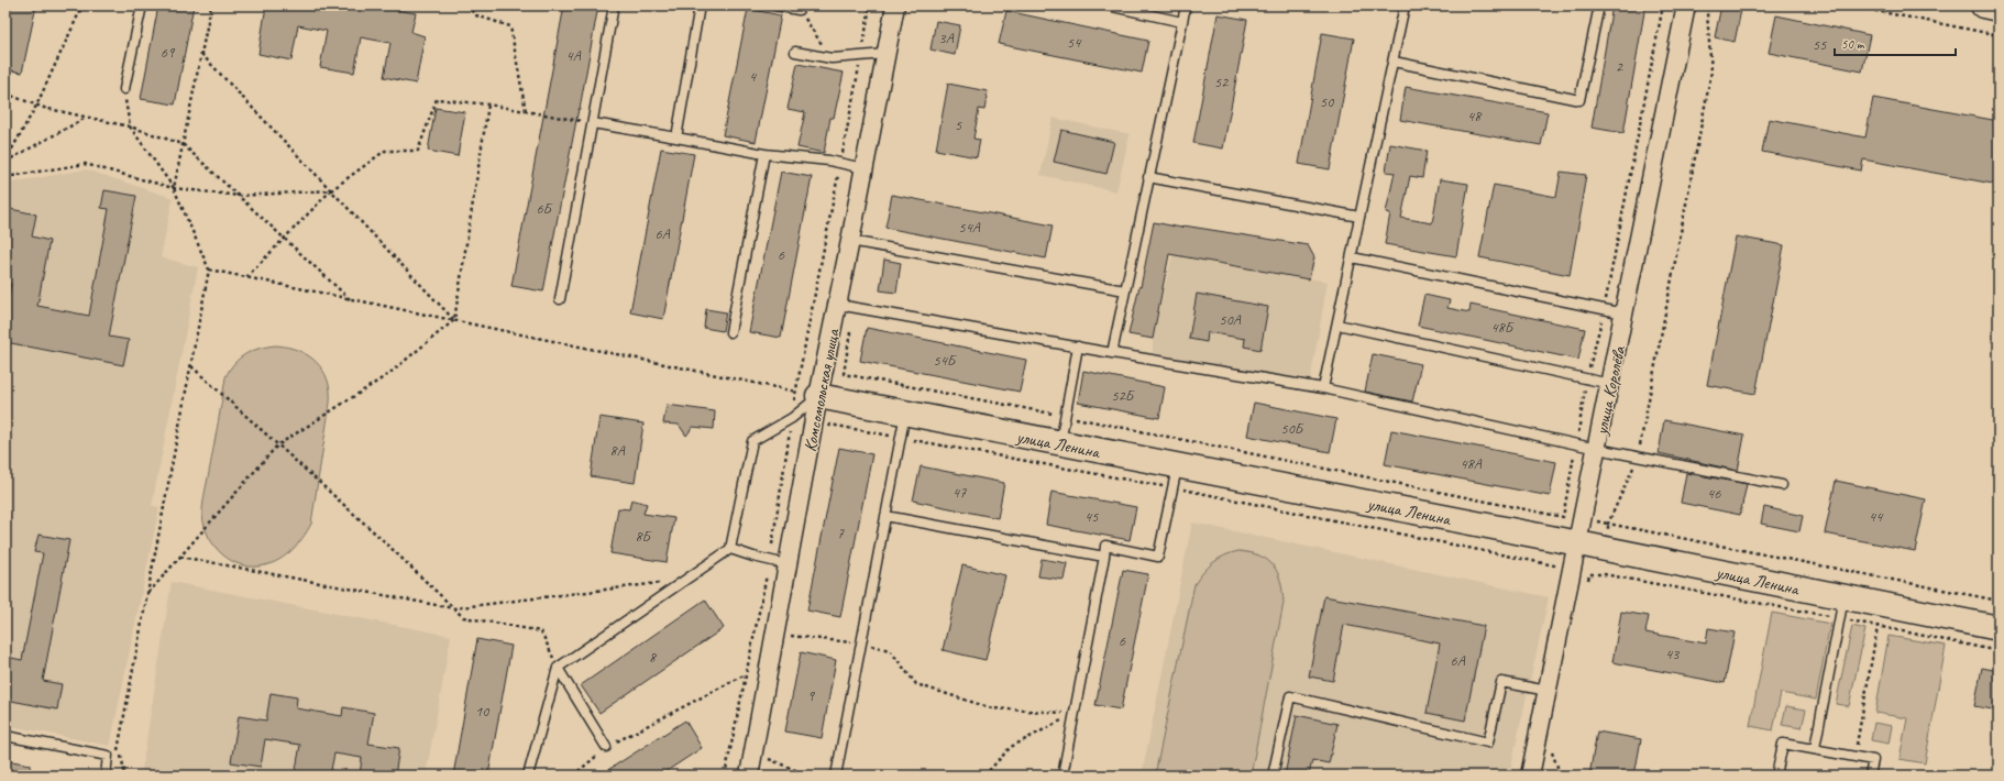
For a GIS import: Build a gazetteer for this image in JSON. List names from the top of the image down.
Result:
{
  "streets": {
    "street": ["Комсомольская улица", "улица Королёва", "улица Ленина"]
  },
  "crossings": [
    ["Комсомольская улица", "улица Ленина"],
    ["улица Королёва", "улица Ленина"]
  ],
  "house_numbers": [
    "3А",
    "54",
    "55",
    "69",
    "4А",
    "2",
    "4",
    "52",
    "50",
    "48",
    "5",
    "6Б",
    "54А",
    "6А",
    "6",
    "50А",
    "48Б",
    "54Б",
    "52Б",
    "50Б",
    "8А",
    "48А",
    "47",
    "46",
    "45",
    "44",
    "7",
    "8Б",
    "6",
    "43",
    "8",
    "6А",
    "9",
    "10"
  ],
  "scale_bar": "50 m"
}
